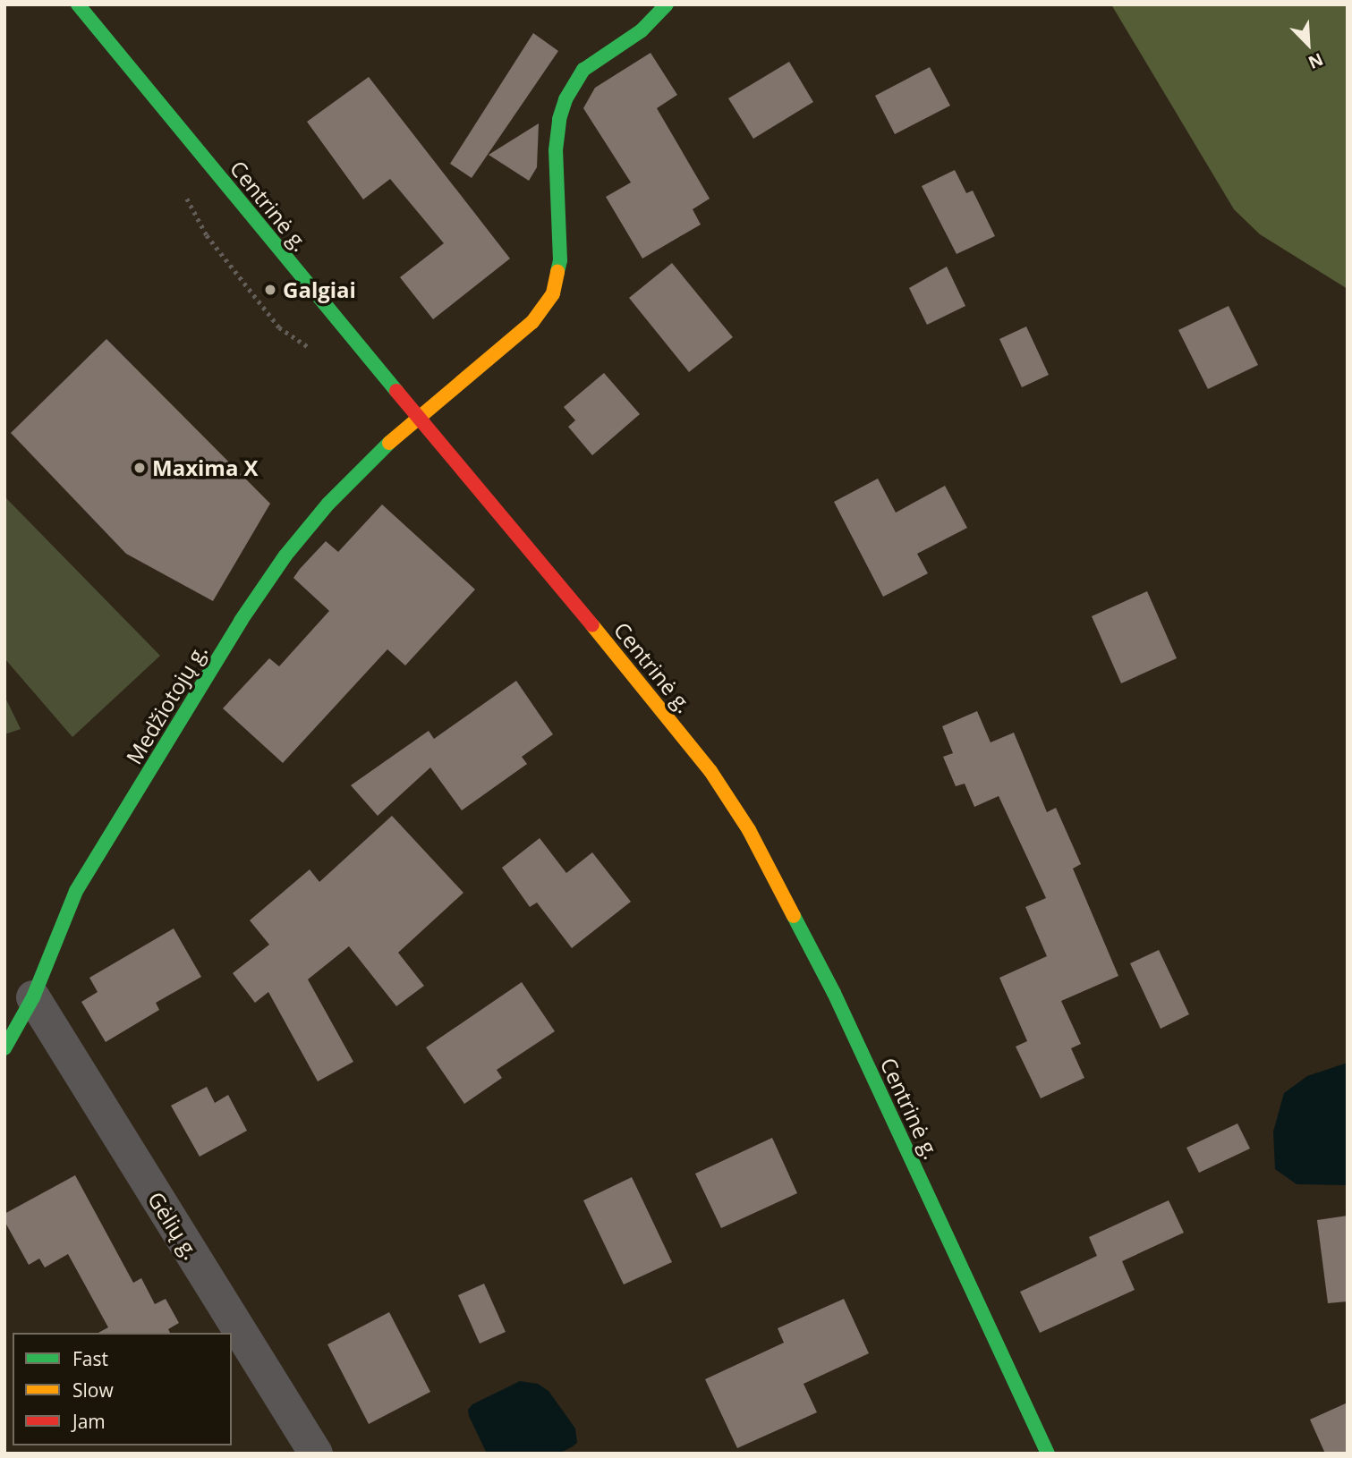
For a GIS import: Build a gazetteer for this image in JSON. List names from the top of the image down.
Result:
{
  "streets": {
    "main road": ["Centrinė g.", "Medžiotojų g."],
    "street": ["Gėlių g."]
  },
  "crossings": [
    ["Centrinė g.", "Medžiotojų g."],
    ["Medžiotojų g.", "Gėlių g."]
  ],
  "places": ["Galgiai", "Maxima X"],
  "legend": ["Fast", "Slow", "Jam"],
  "north": "bottom right"
}
